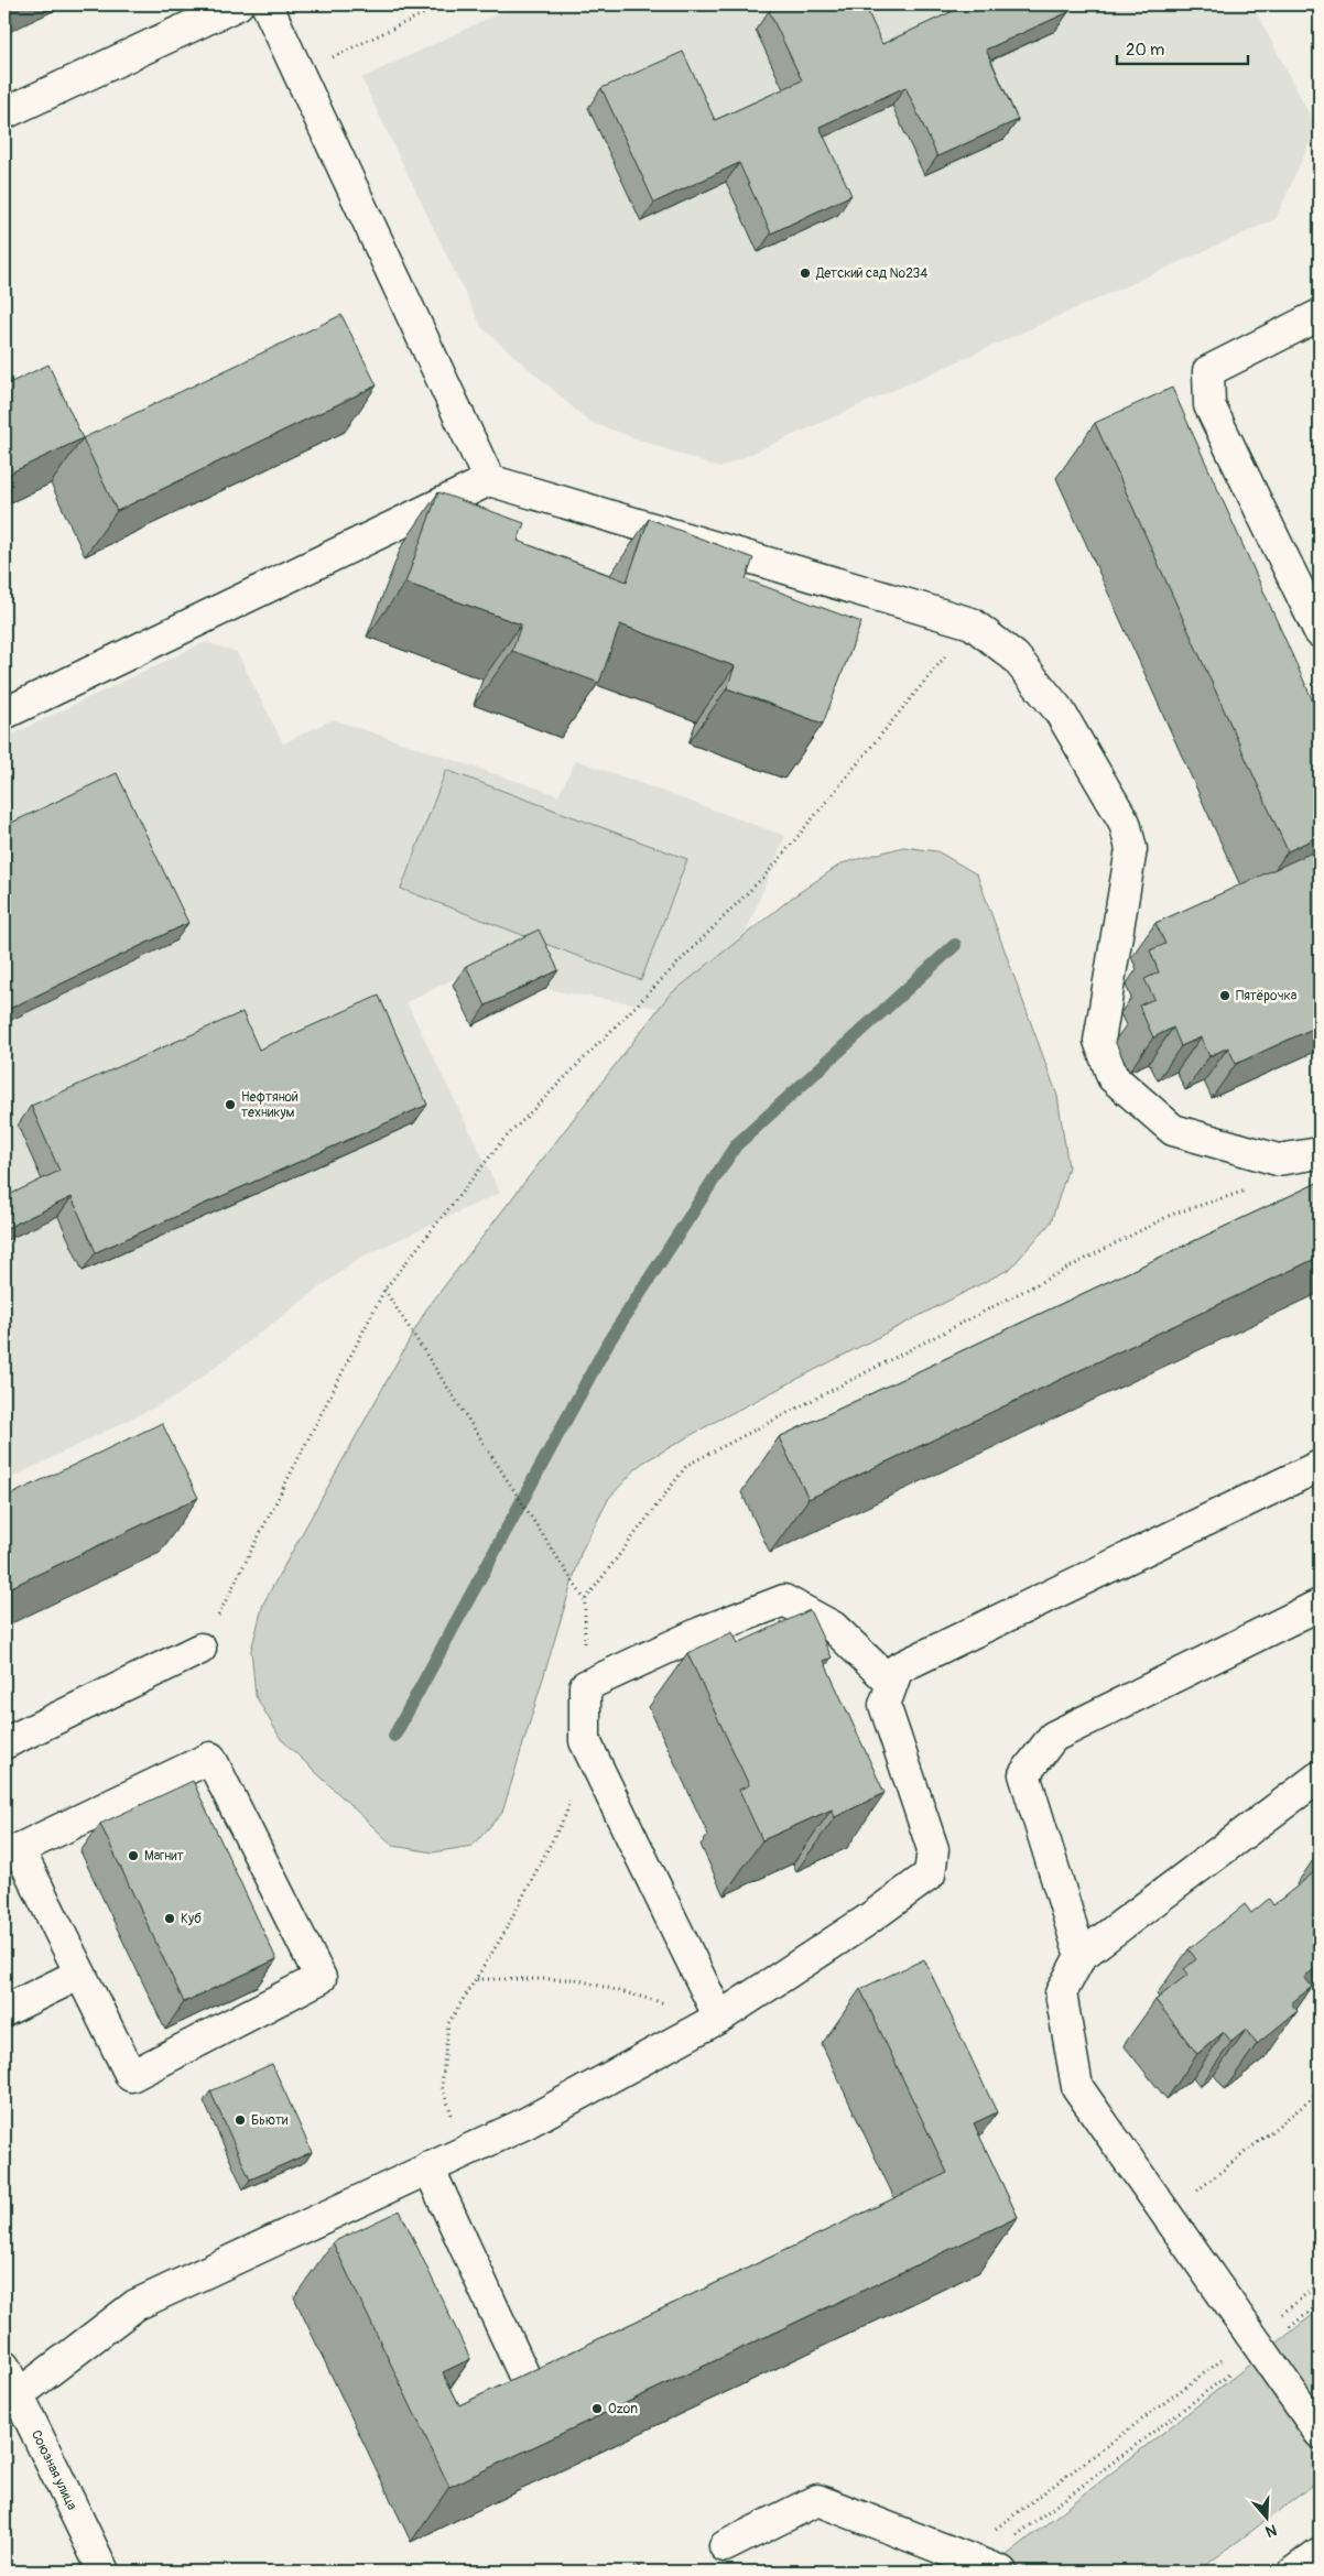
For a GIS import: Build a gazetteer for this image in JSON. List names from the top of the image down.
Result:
{
  "streets": {
    "main road": ["Союзная улица"]
  },
  "places": [
    "Детский сад №234",
    "Пятёрочка",
    "Нефтяной техникум",
    "Магнит",
    "Куб",
    "Бьюти",
    "Ozon"
  ],
  "scale_bar": "20 m",
  "north": "bottom"
}
